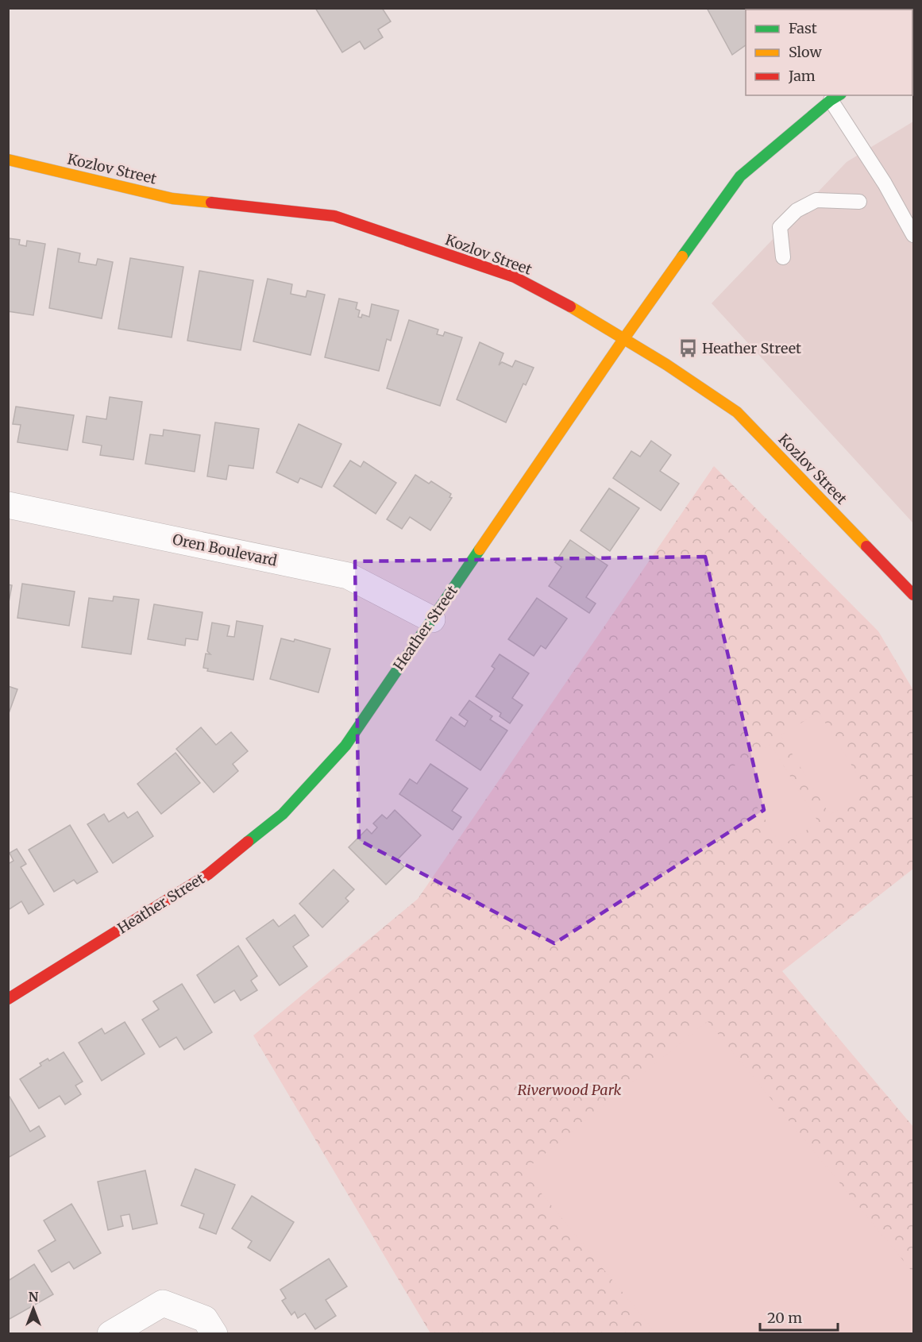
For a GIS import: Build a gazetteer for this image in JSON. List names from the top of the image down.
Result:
{
  "streets": {
    "street": ["Kozlov Street", "Oren Boulevard", "Heather Street"]
  },
  "crossings": [
    ["Kozlov Street", "Heather Street"],
    ["Oren Boulevard", "Heather Street"]
  ],
  "parks": ["Riverwood Park"],
  "places": {
    "bus stop": ["Heather Street"]
  },
  "legend": ["Fast", "Slow", "Jam"],
  "scale_bar": "20 m",
  "north": "top"
}
